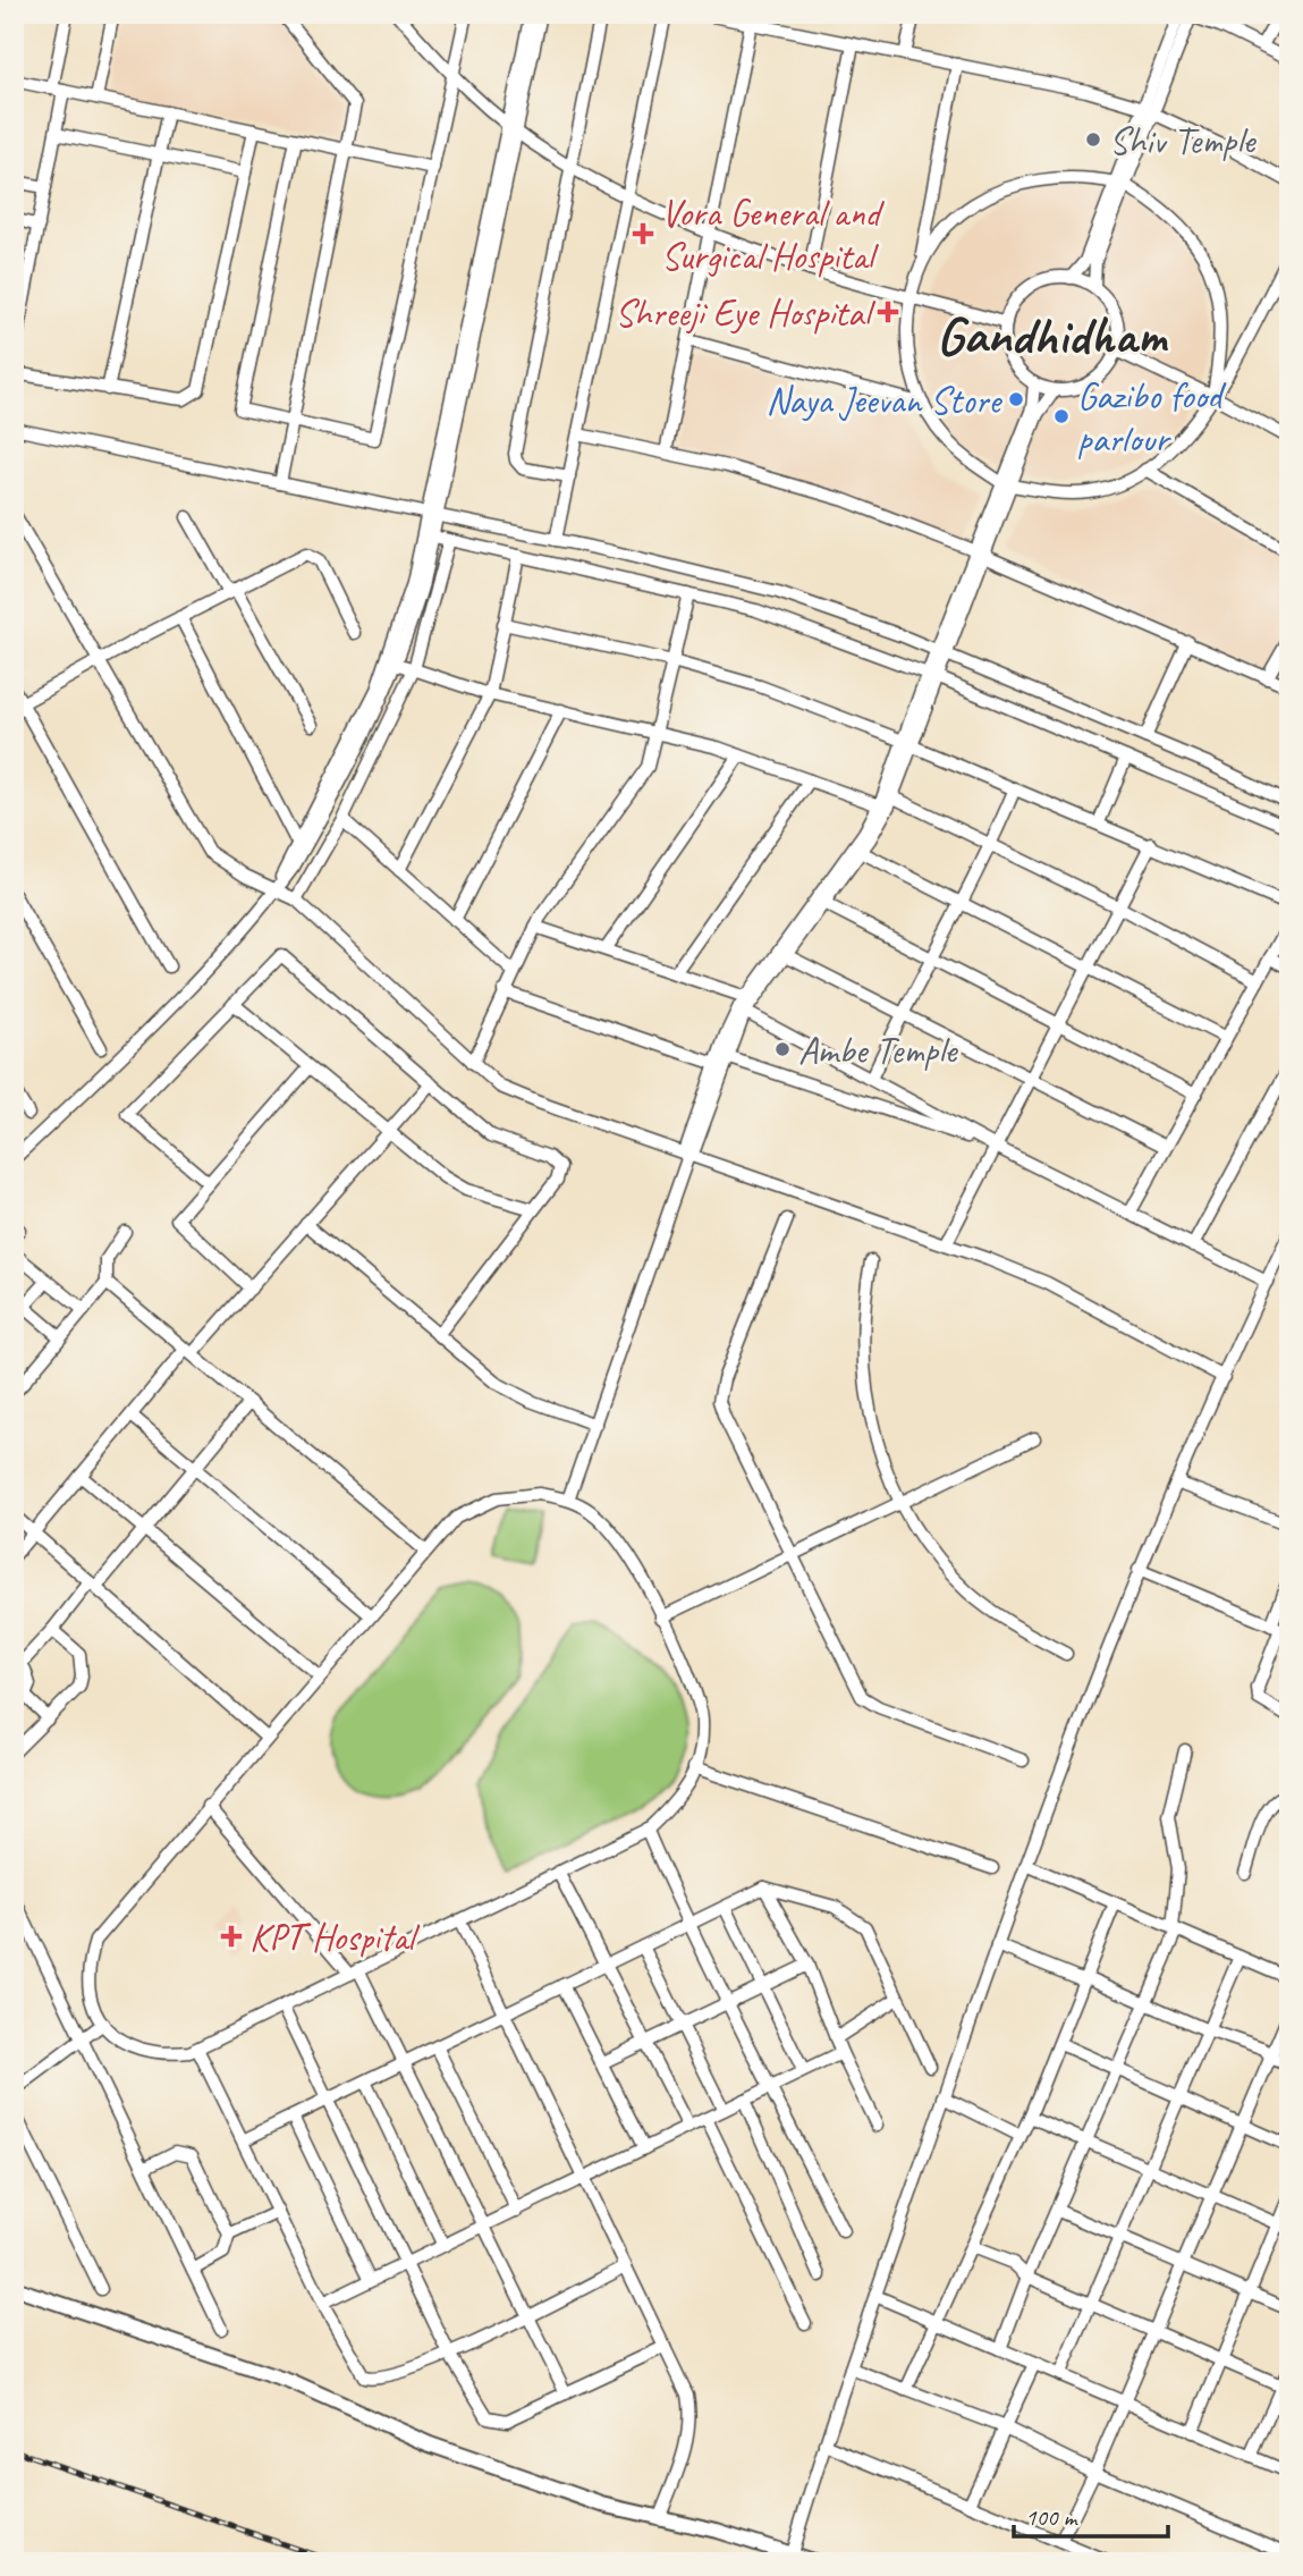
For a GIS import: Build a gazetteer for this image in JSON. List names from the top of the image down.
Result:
{
  "districts": ["Gandhidham"],
  "places": {
    "other": [
      "Shiv Temple",
      "Naya Jeevan Store",
      "Gazibo food parlour",
      "Ambe Temple"
    ],
    "health": ["Vora General and Surgical Hospital", "Shreeji Eye Hospital", "KPT Hospital"]
  },
  "scale_bar": "100 m"
}
